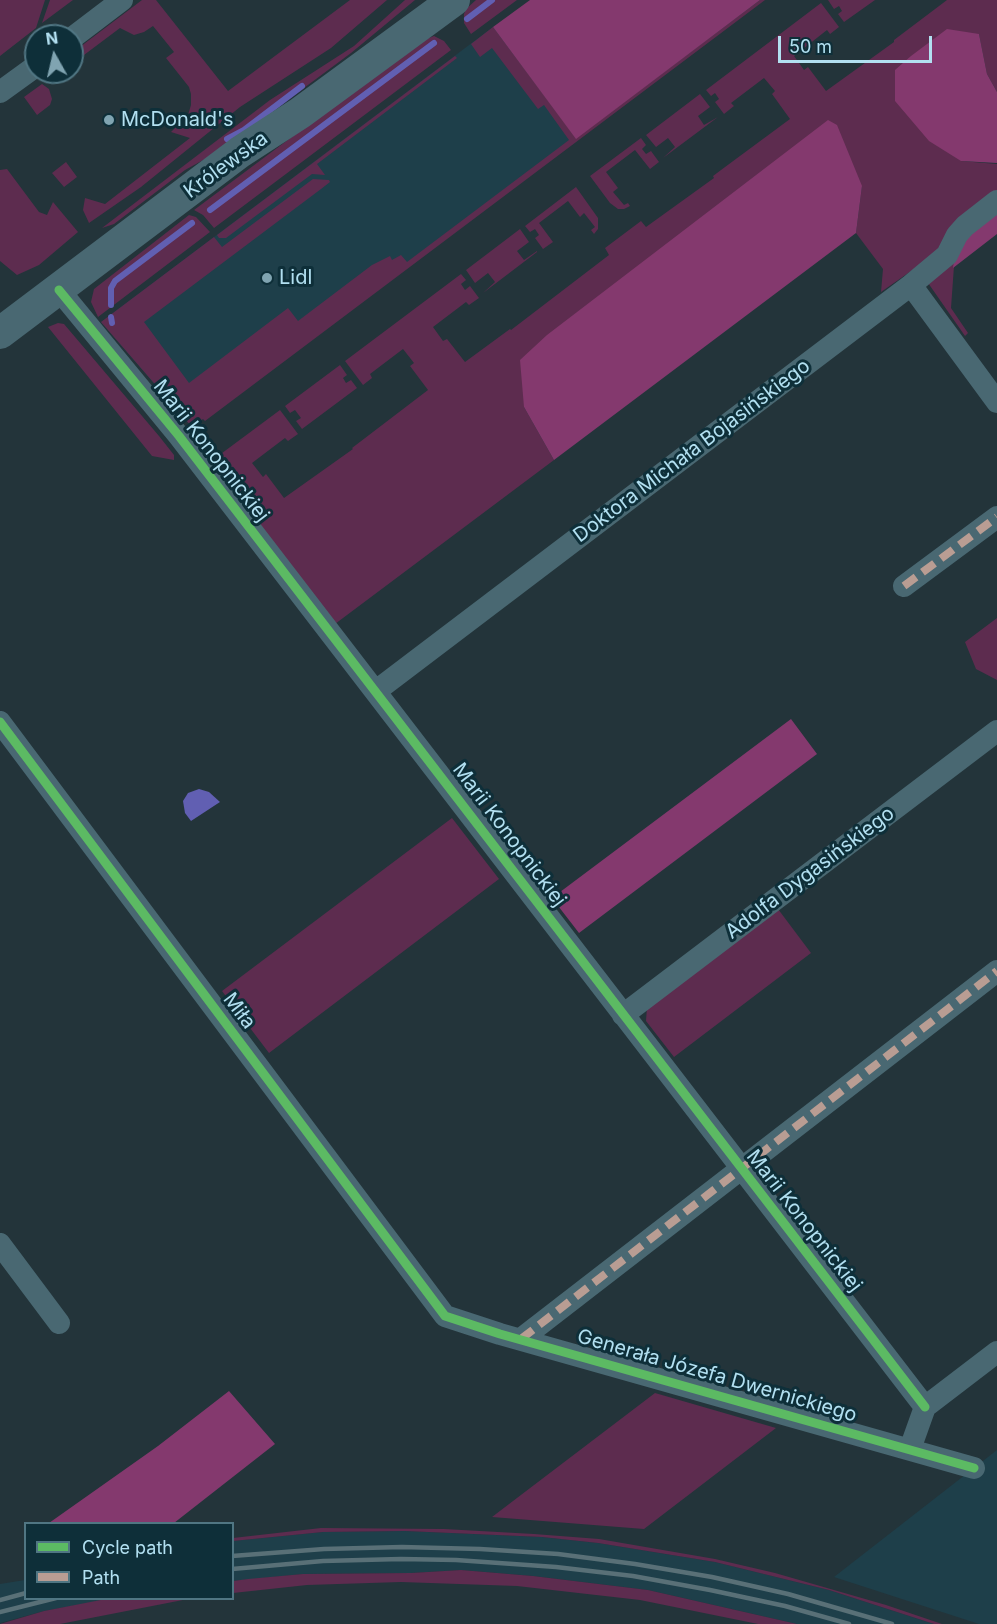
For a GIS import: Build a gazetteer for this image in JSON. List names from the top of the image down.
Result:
{
  "streets": {
    "main road": ["Królewska"],
    "street": [
      "Marii Konopnickiej",
      "Doktora Michała Bojasińskiego",
      "Adolfa Dygasińskiego",
      "Miła",
      "Generała Józefa Dwernickiego"
    ]
  },
  "crossings": [
    ["Królewska", "Marii Konopnickiej"],
    ["Marii Konopnickiej", "Doktora Michała Bojasińskiego"],
    ["Marii Konopnickiej", "Adolfa Dygasińskiego"],
    ["Miła", "Generała Józefa Dwernickiego"]
  ],
  "places": ["McDonald's", "Lidl"],
  "legend": ["Cycle path", "Path"],
  "scale_bar": "50 m",
  "north": "top"
}
